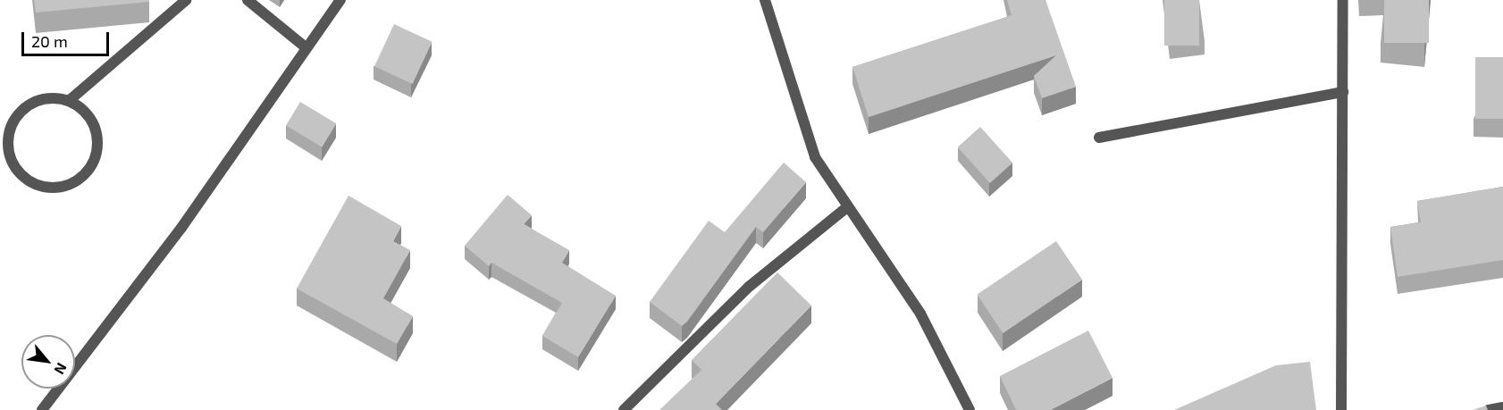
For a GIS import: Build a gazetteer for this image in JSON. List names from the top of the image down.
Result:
{
  "scale_bar": "20 m",
  "north": "bottom right"
}
